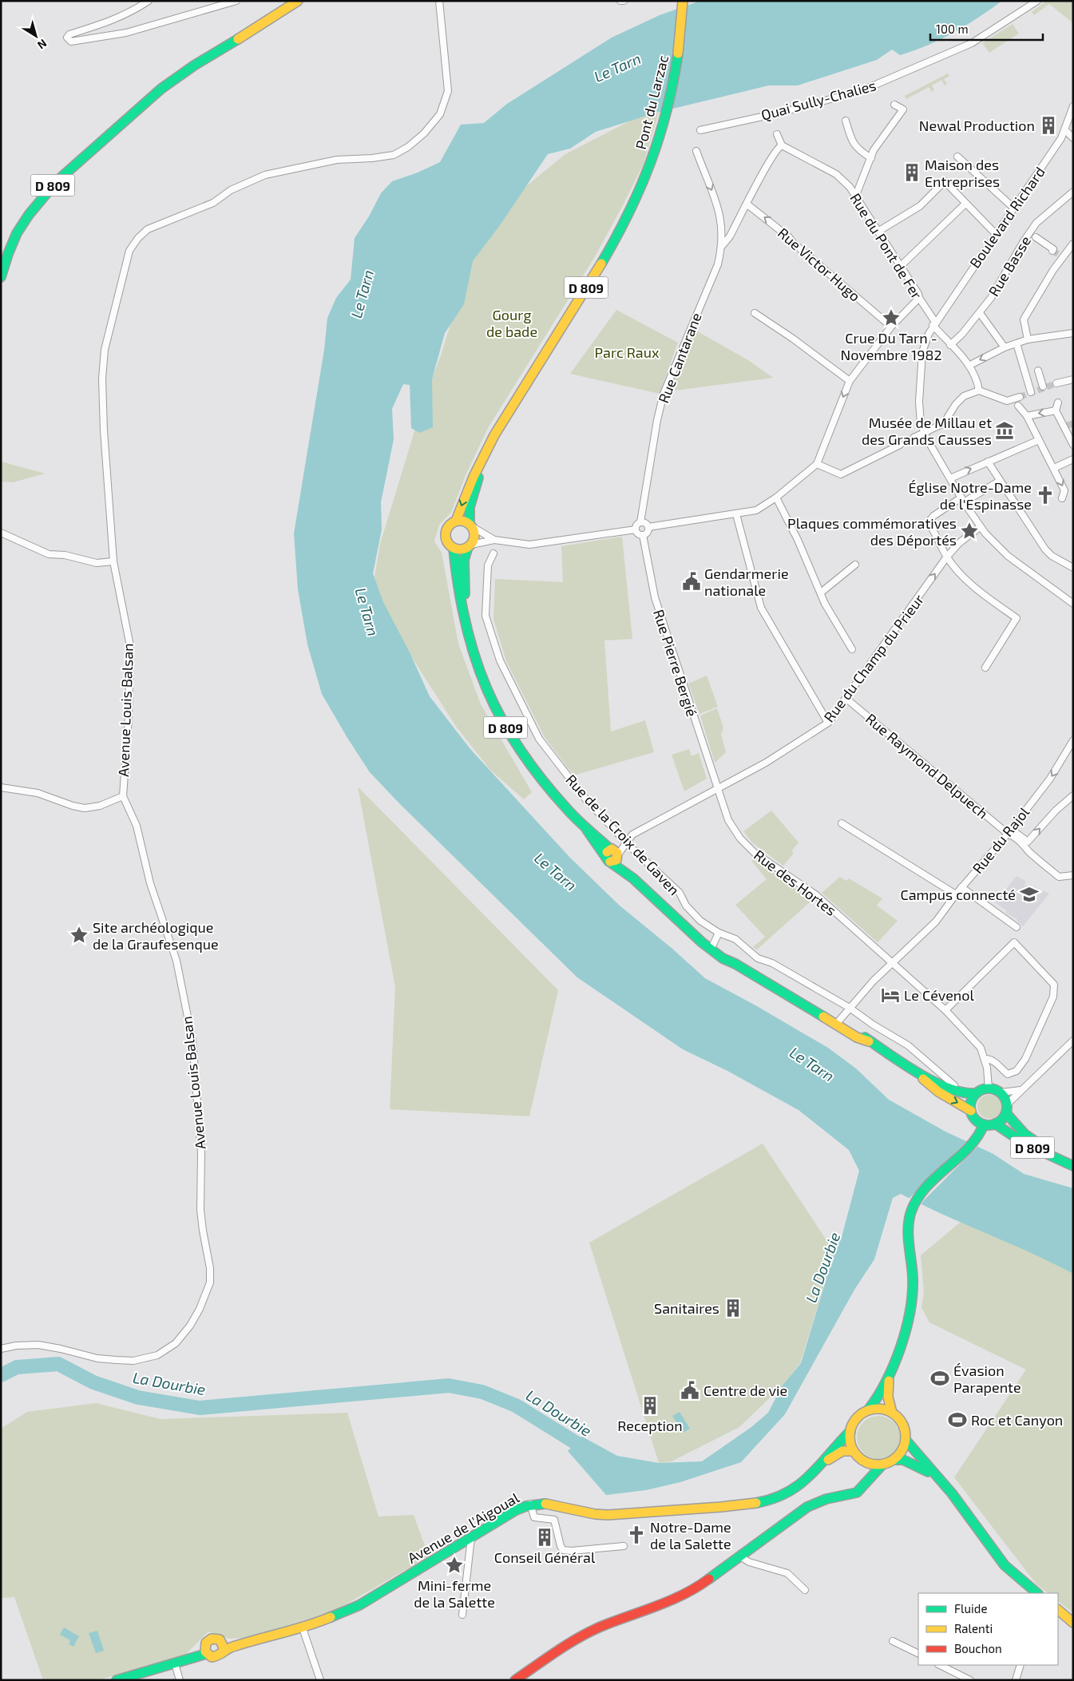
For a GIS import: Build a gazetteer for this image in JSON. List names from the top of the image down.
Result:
{
  "streets": {
    "main road": ["Pont du Larzac", "D 809", "Avenue de l'Aigoual"],
    "street": [
      "Quai Sully-Chalies",
      "Boulevard Richard",
      "Rue du Pont de Fer",
      "Rue Victor Hugo",
      "Rue Basse",
      "Rue Cantarane",
      "Rue du Champ du Prieur",
      "Rue Pierre Bergié",
      "Avenue Louis Balsan",
      "Rue Raymond Delpuech",
      "Rue de la Croix de Gaven",
      "Rue du Rajol",
      "Rue des Hortes"
    ]
  },
  "crossings": [
    ["Pont du Larzac", "D 809"],
    ["D 809", "Rue du Champ du Prieur"],
    ["D 809", "Rue du Rajol"],
    ["Boulevard Richard", "Rue du Pont de Fer"],
    ["Boulevard Richard", "Rue du Champ du Prieur"],
    ["Rue du Pont de Fer", "Rue Basse"],
    ["Rue du Pont de Fer", "Rue Cantarane"],
    ["Rue Victor Hugo", "Rue Cantarane"],
    ["Rue Cantarane", "Rue Pierre Bergié"],
    ["Rue du Champ du Prieur", "Rue Pierre Bergié"],
    ["Rue du Champ du Prieur", "Rue Raymond Delpuech"],
    ["Rue du Champ du Prieur", "Rue de la Croix de Gaven"],
    ["Rue du Champ du Prieur", "Rue des Hortes"],
    ["Rue Pierre Bergié", "Rue des Hortes"],
    ["Rue Raymond Delpuech", "Rue du Rajol"],
    ["Rue de la Croix de Gaven", "Rue du Rajol"],
    ["Rue du Rajol", "Rue des Hortes"]
  ],
  "one_way": ["Rue Victor Hugo"],
  "water": ["Le Tarn", "La Dourbie"],
  "parks": ["Gourg de bade", "Parc Raux"],
  "places": {
    "building": [
      "Newal Production",
      "Maison des Entreprises",
      "Sanitaires",
      "Reception",
      "Conseil Général"
    ],
    "place": [
      "Crue Du Tarn - Novembre 1982",
      "Plaques commémoratives des Déportés",
      "Site archéologique de la Graufesenque",
      "Mini-ferme de la Salette"
    ],
    "museum": ["Musée de Millau et des Grands Causses"],
    "church": ["Église Notre-Dame de l'Espinasse", "Notre-Dame de la Salette"],
    "public building": ["Gendarmerie nationale", "Centre de vie"],
    "school or university": ["Campus connecté"],
    "hotel": ["Le Cévenol"],
    "sports": ["Évasion Parapente", "Roc et Canyon"]
  },
  "legend": ["Fluide", "Ralenti", "Bouchon"],
  "scale_bar": "100 m",
  "north": "bottom right"
}
